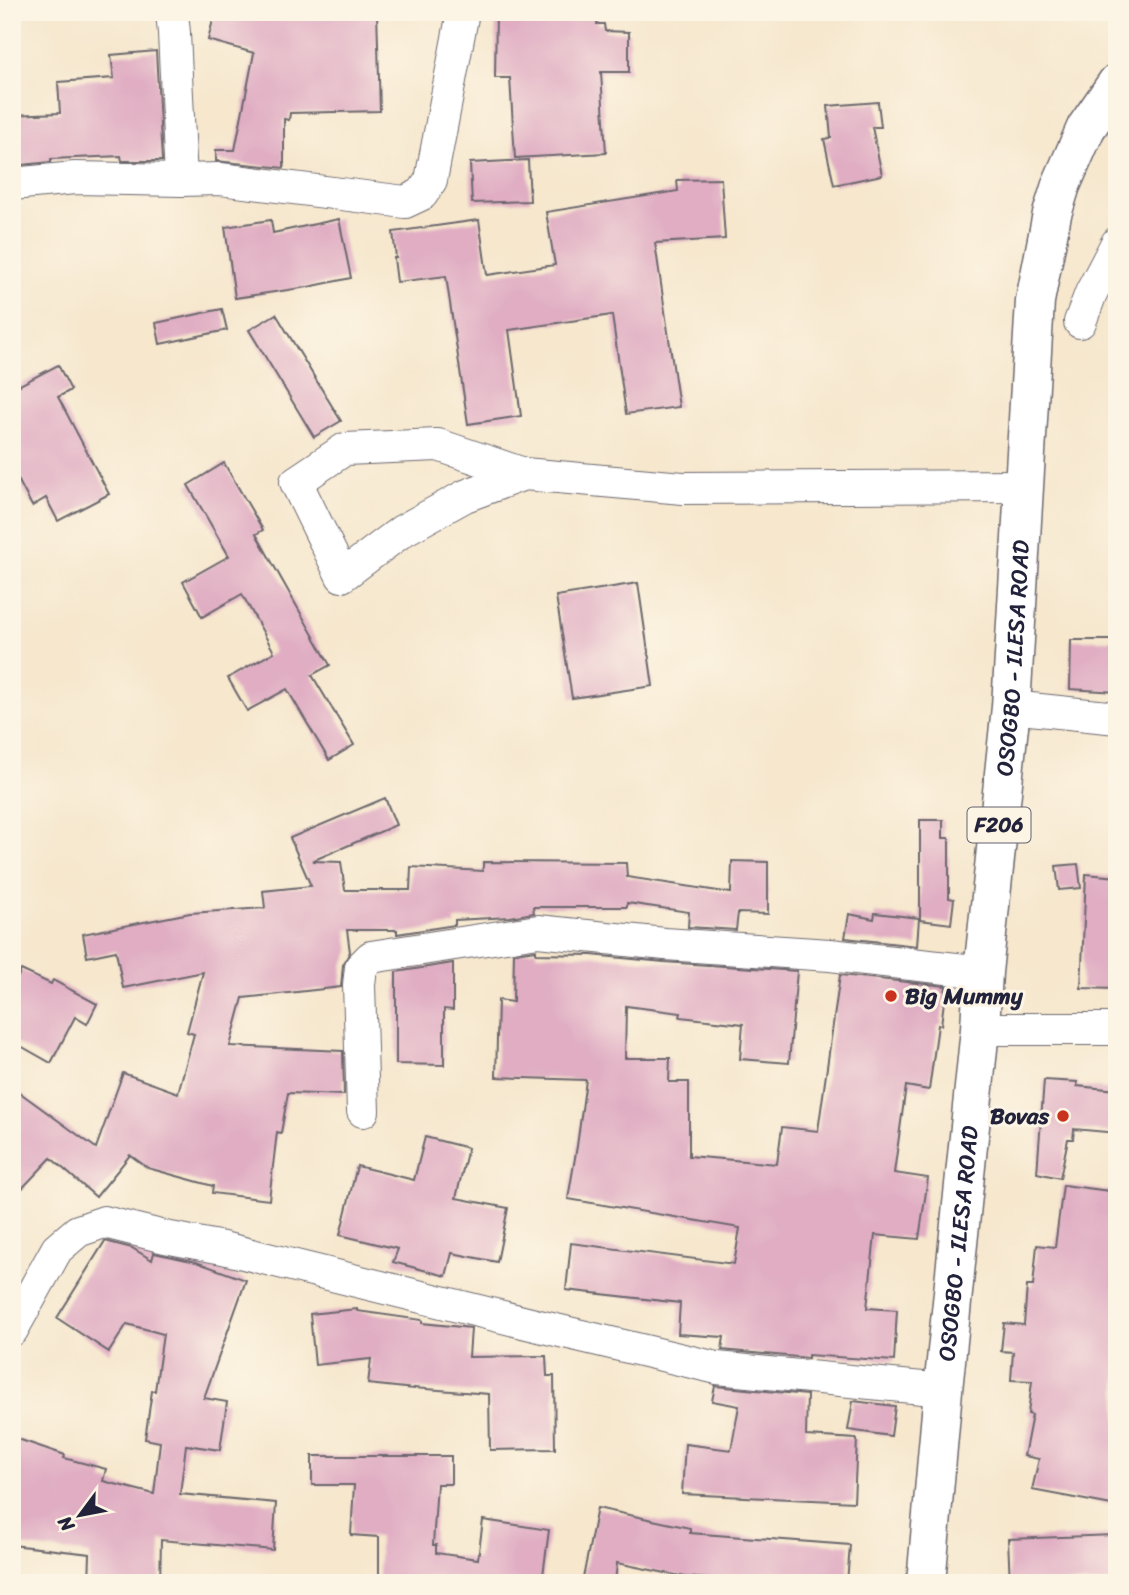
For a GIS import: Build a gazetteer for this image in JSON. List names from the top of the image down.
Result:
{
  "streets": {
    "main road": ["OSOGBO - ILESA ROAD", "F206"]
  },
  "places": ["Big Mummy", "Bovas"],
  "north": "bottom left"
}
